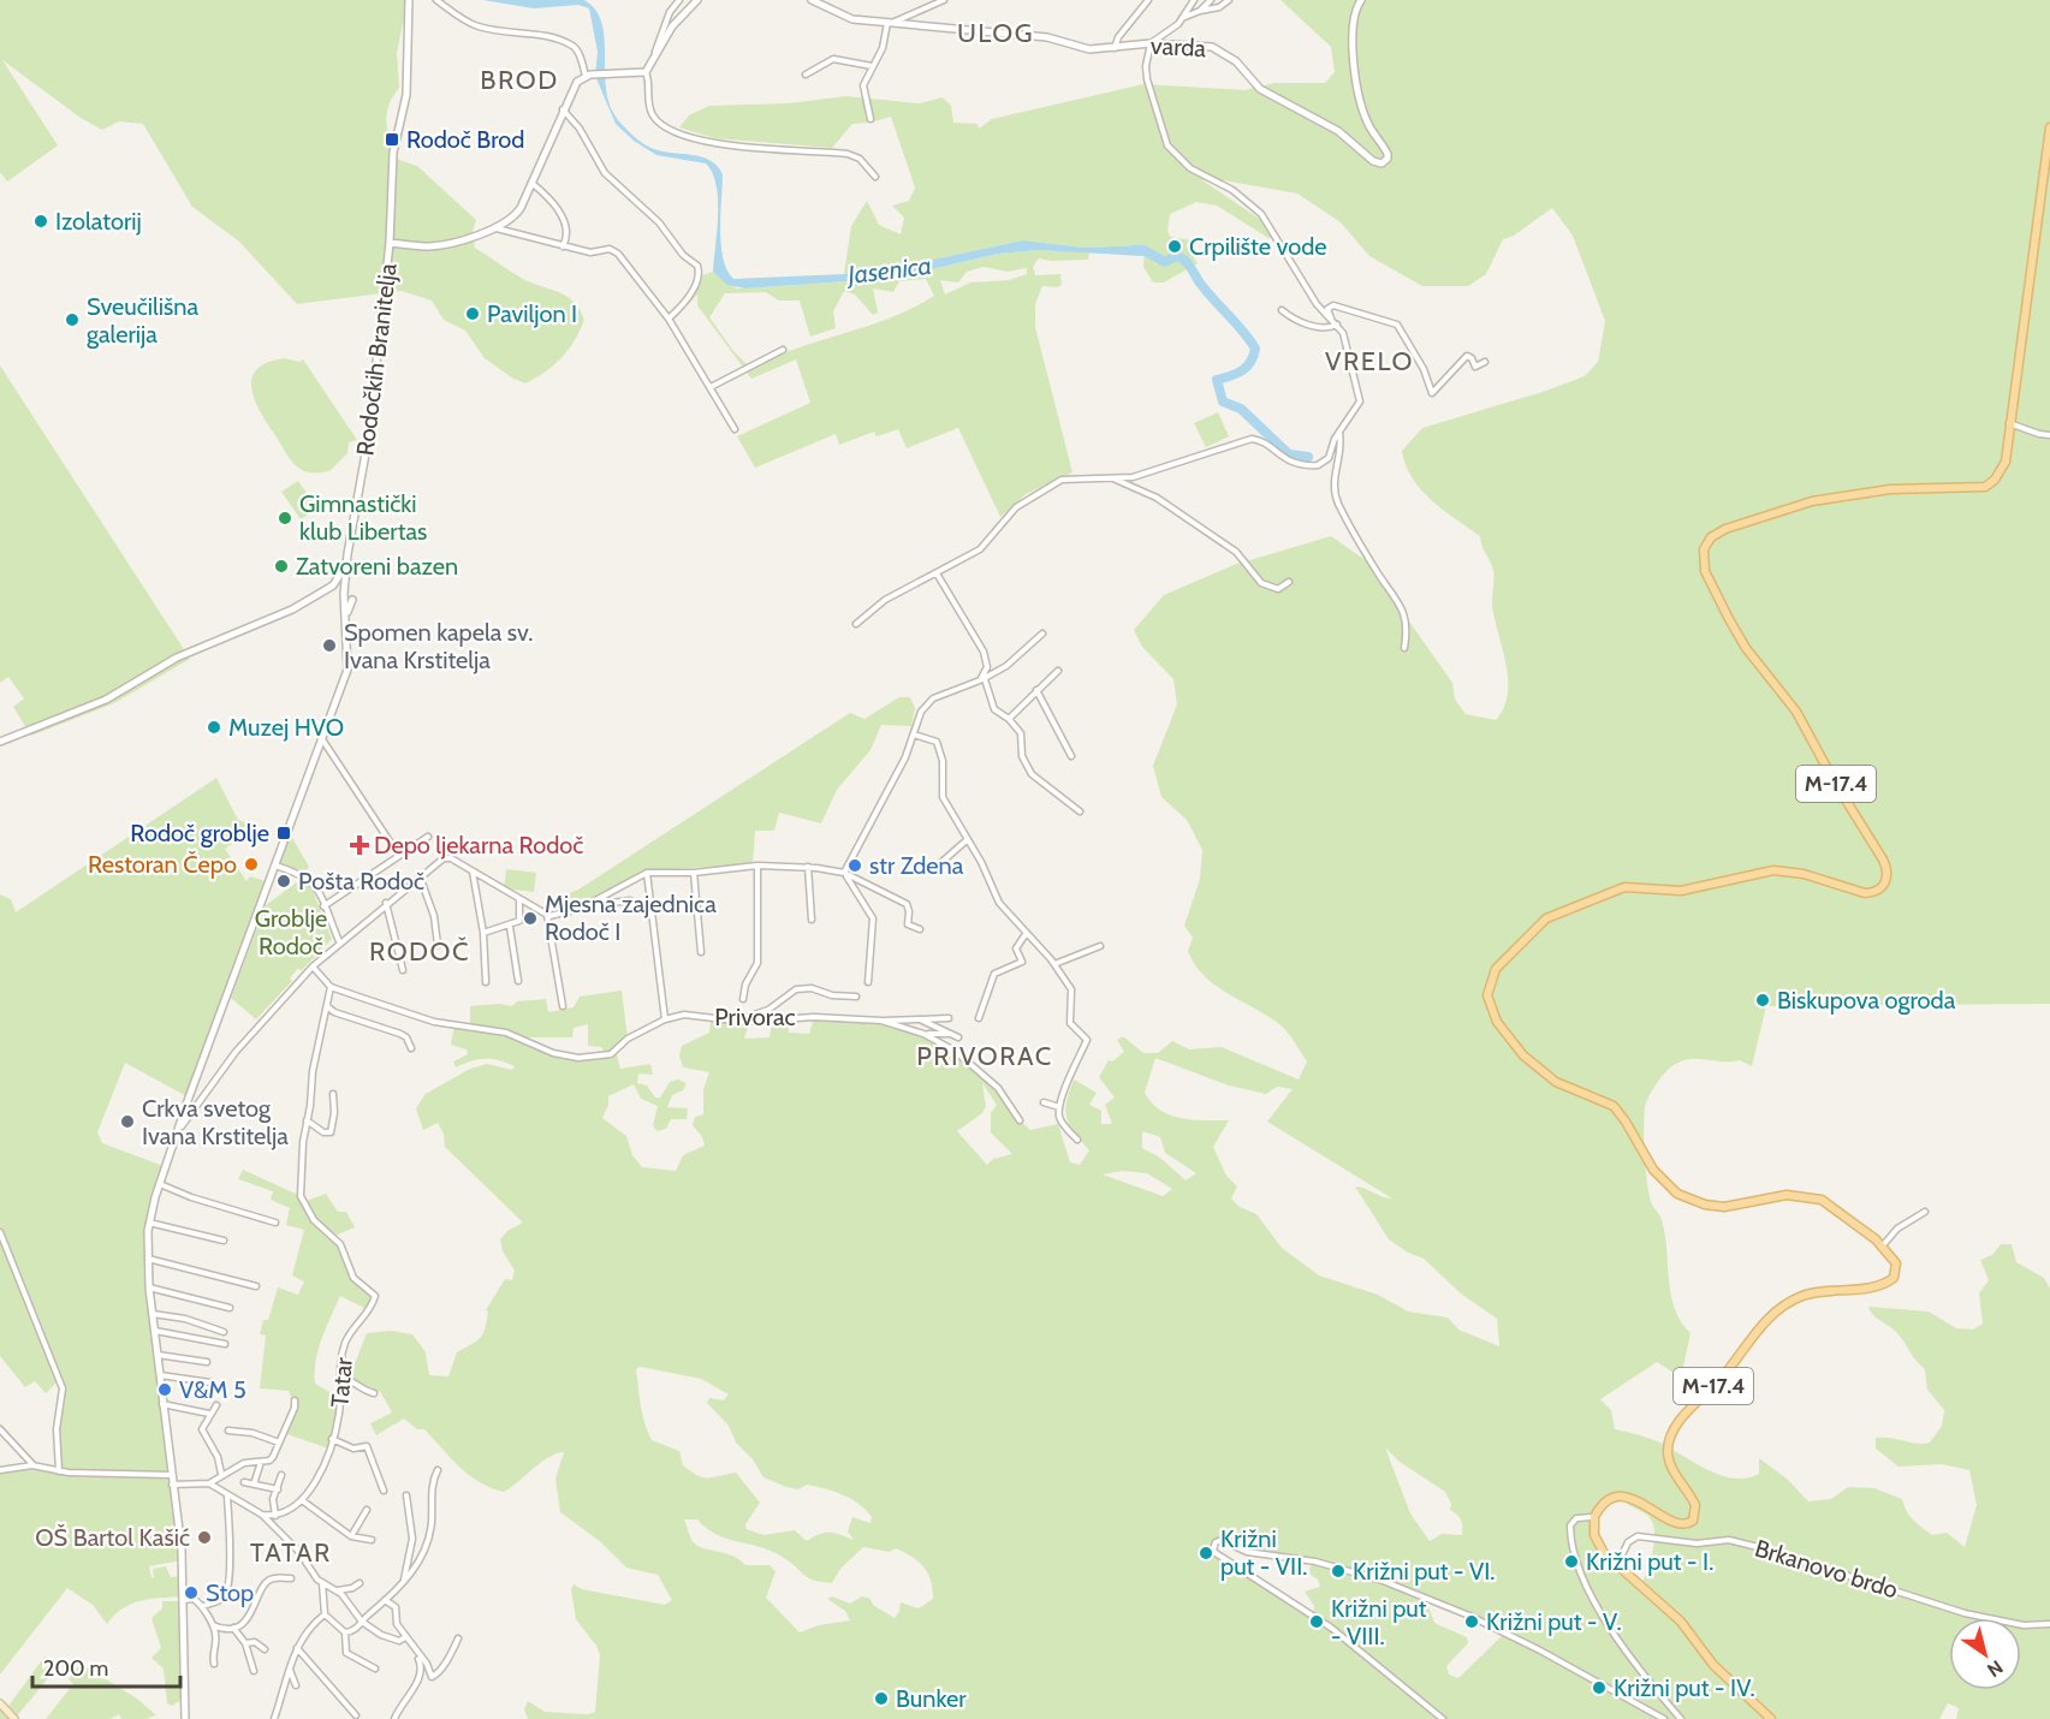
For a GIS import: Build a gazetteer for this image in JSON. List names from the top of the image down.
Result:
{
  "streets": {
    "main road": ["M-17.4"],
    "street": [
      "varda",
      "Rodočkih Branitelja",
      "Privorac",
      "Tatar",
      "Brkanovo brdo"
    ]
  },
  "crossings": [
    ["Privorac", "Tatar"]
  ],
  "districts": [
    "ULOG",
    "BROD",
    "VRELO",
    "RODOČ",
    "PRIVORAC",
    "TATAR"
  ],
  "water": ["Jasenica"],
  "parks": ["Groblje Rodoč"],
  "places": {
    "transit": ["Rodoč Brod", "Rodoč groblje"],
    "other": [
      "Izolatorij",
      "Crpilište vode",
      "Paviljon I",
      "Sveučilišna galerija",
      "Gimnastički klub Libertas",
      "Zatvoreni bazen",
      "Spomen kapela sv. Ivana Krstitelja",
      "Muzej HVO",
      "Restoran Čepo",
      "str Zdena",
      "Pošta Rodoč",
      "Mjesna zajednica Rodoč I",
      "Biskupova ogroda",
      "Crkva svetog Ivana Krstitelja",
      "V&M 5",
      "OŠ Bartol Kašić",
      "Križni put - VII.",
      "Križni put - I.",
      "Križni put - VI.",
      "Stop",
      "Križni put - VIII.",
      "Križni put - V.",
      "Križni put - IV.",
      "Bunker"
    ],
    "health": ["Depo ljekarna Rodoč"]
  },
  "scale_bar": "200 m",
  "north": "bottom right"
}
